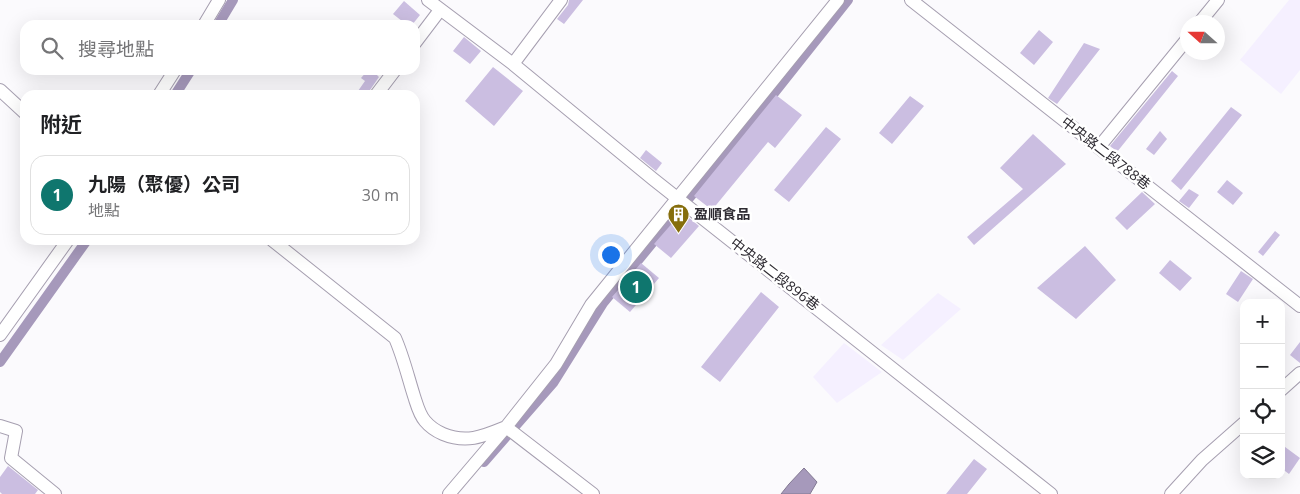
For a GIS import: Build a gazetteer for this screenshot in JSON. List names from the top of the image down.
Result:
{
  "streets": {
    "street": ["中央路二段788巷", "中央路二段896巷"]
  },
  "places": {
    "building": ["盈順食品"]
  },
  "north": "left",
  "page": {
    "search": "搜尋地點",
    "heading": "附近",
    "list": [
      {
        "mark": "1",
        "name": "九陽（聚優）公司",
        "note": "地點",
        "value": "30 m"
      }
    ],
    "pins": "1",
    "map_buttons": ["+", "−"]
  }
}
